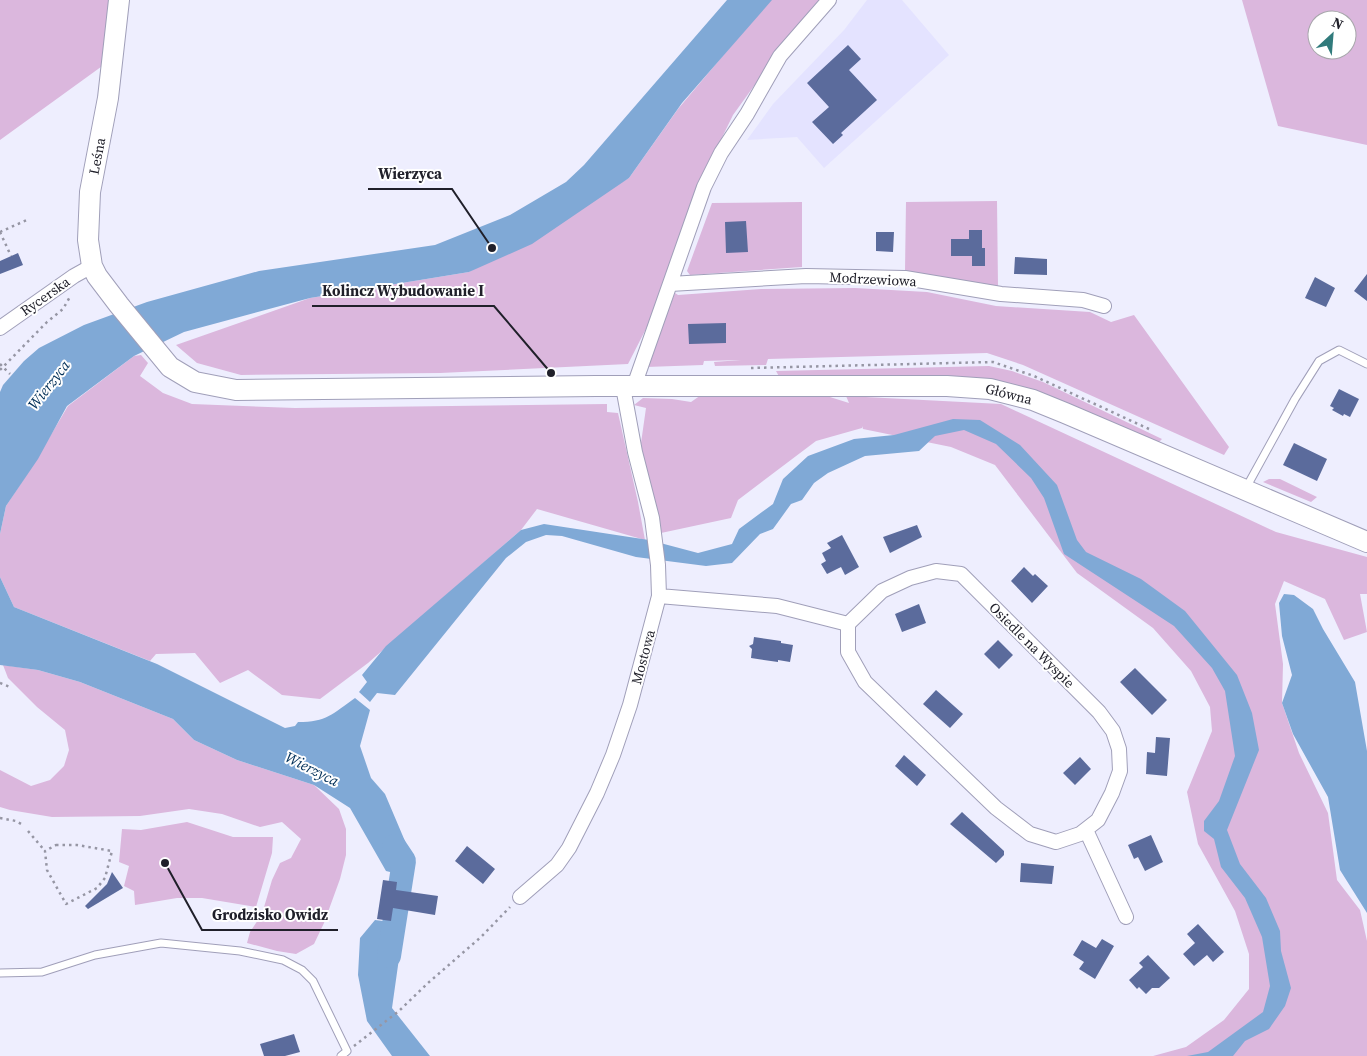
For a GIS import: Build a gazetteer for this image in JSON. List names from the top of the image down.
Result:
{
  "streets": {
    "street": [
      "Leśna",
      "Modrzewiowa",
      "Rycerska",
      "Główna",
      "Osiedle na Wyspie",
      "Mostowa"
    ]
  },
  "crossings": [
    ["Leśna", "Rycerska"],
    ["Leśna", "Główna"],
    ["Główna", "Mostowa"]
  ],
  "water": ["Wierzyca"],
  "places": ["Wierzyca", "Kolincz Wybudowanie I", "Grodzisko Owidz"],
  "north": "top right"
}
